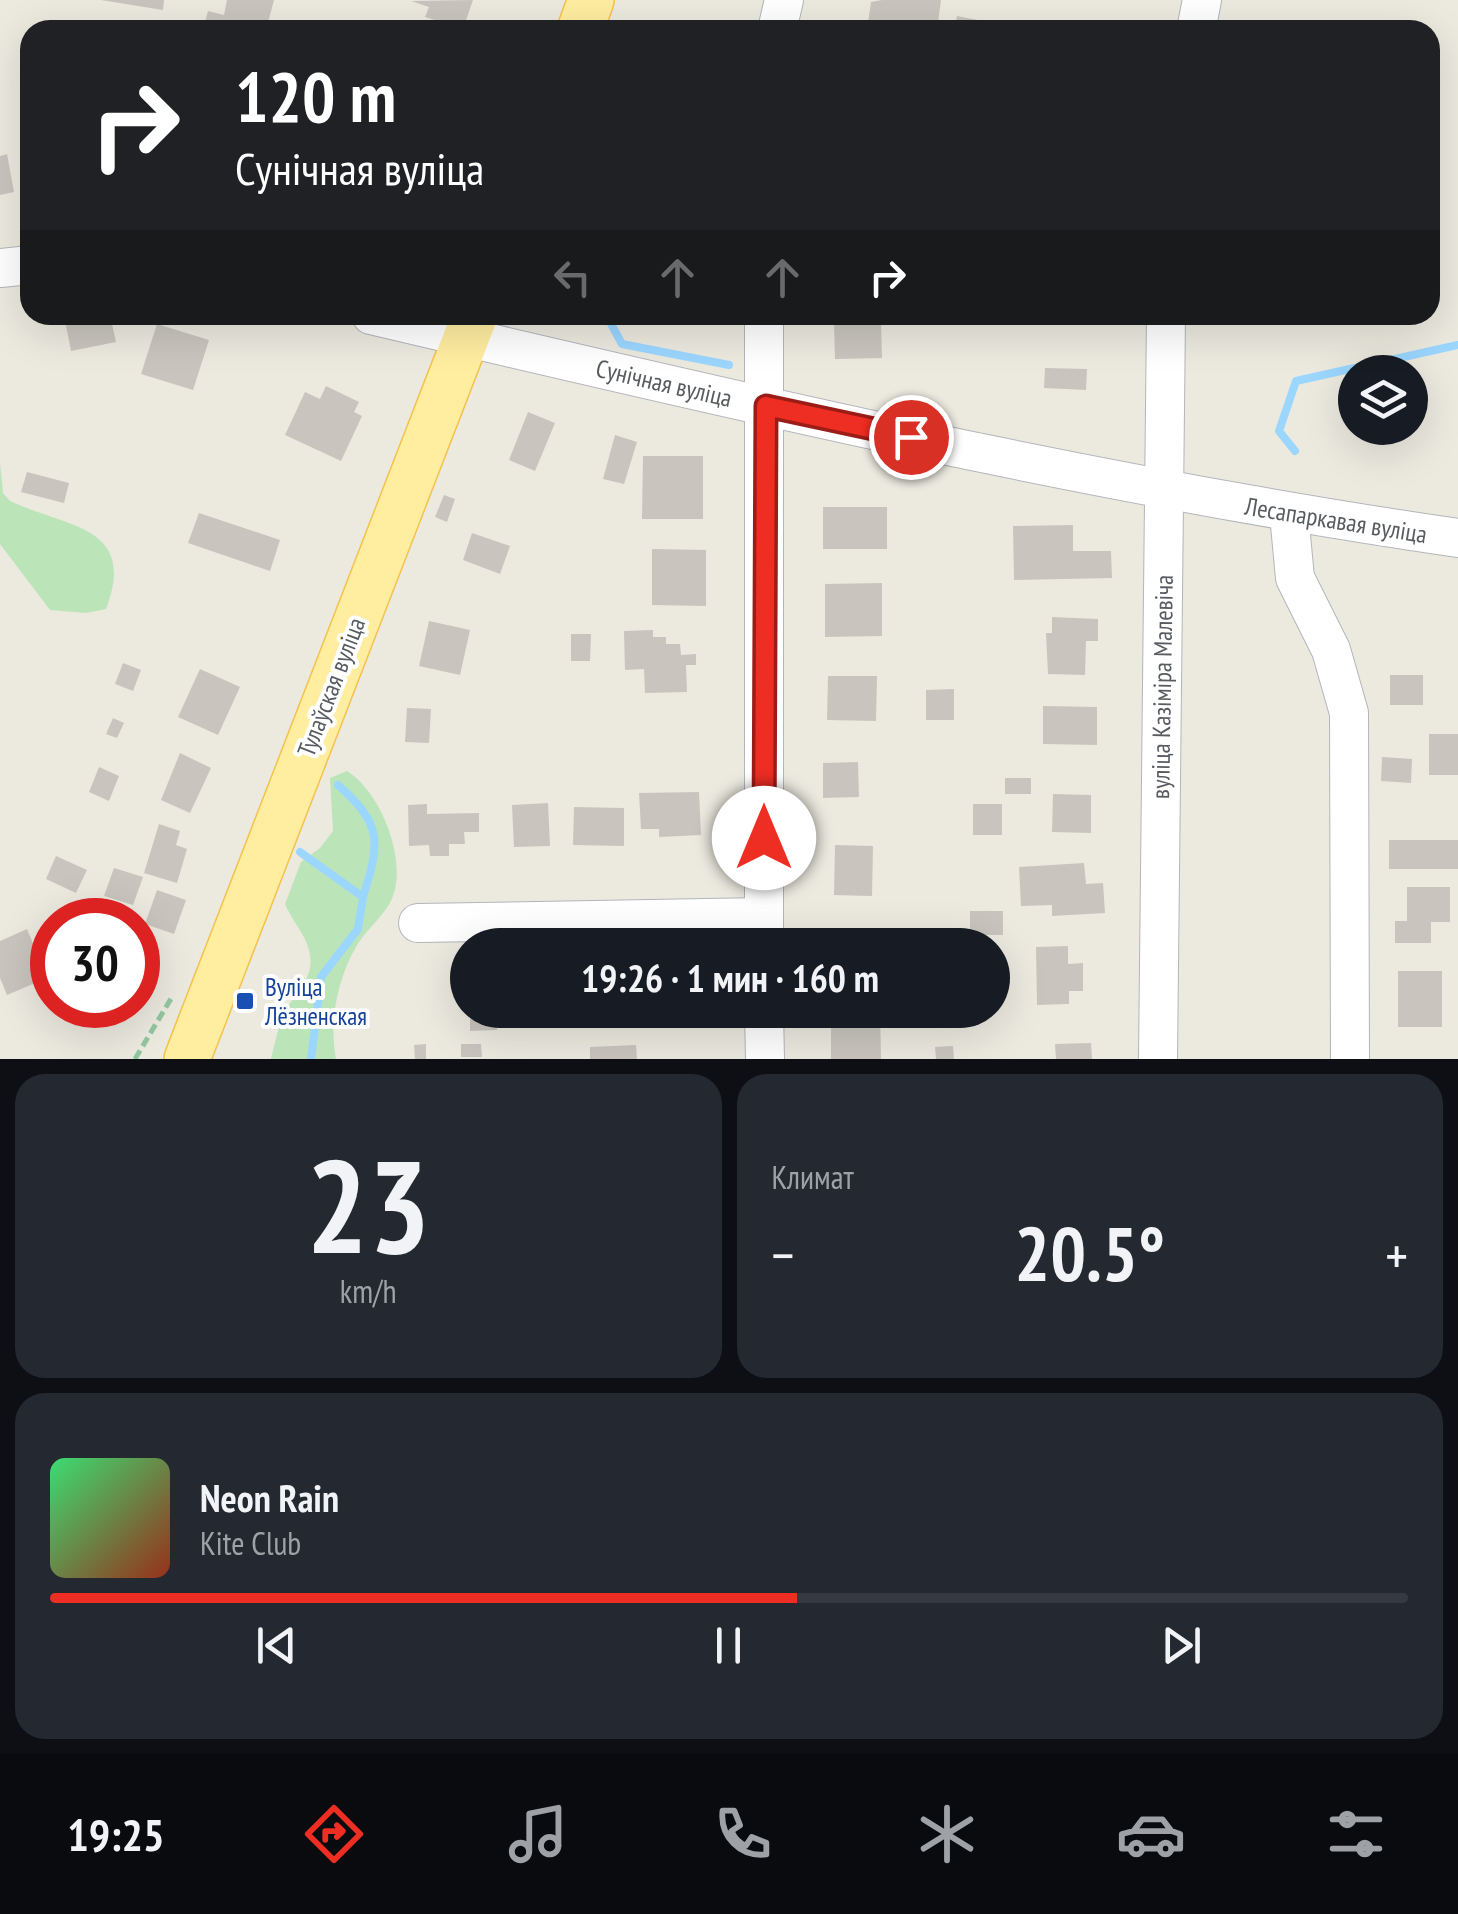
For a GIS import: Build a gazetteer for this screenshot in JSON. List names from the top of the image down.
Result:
{
  "streets": {
    "main road": ["Тулаўская вуліца"],
    "street": ["Сунічная вуліца", "Лесапаркавая вуліца", "вуліца Казіміра Малевіча"]
  },
  "crossings": [
    ["Сунічная вуліца", "Лесапаркавая вуліца"],
    ["Сунічная вуліца", "Тулаўская вуліца"],
    ["Сунічная вуліца", "вуліца Казіміра Малевіча"]
  ],
  "places": {
    "transit": ["Вуліца Лёзненская"]
  },
  "page": {
    "turn": ["120 m", "Сунічная вуліца"],
    "limit": "30",
    "trip": "19:26 · 1 мин · 160 m",
    "tile": [
      ["23", "km/h"],
      "Климат"
    ],
    "heat": ["−", "20.5°", "+"],
    "song": ["Neon Rain", "Kite Club"],
    "tabs": "19:25"
  }
}
